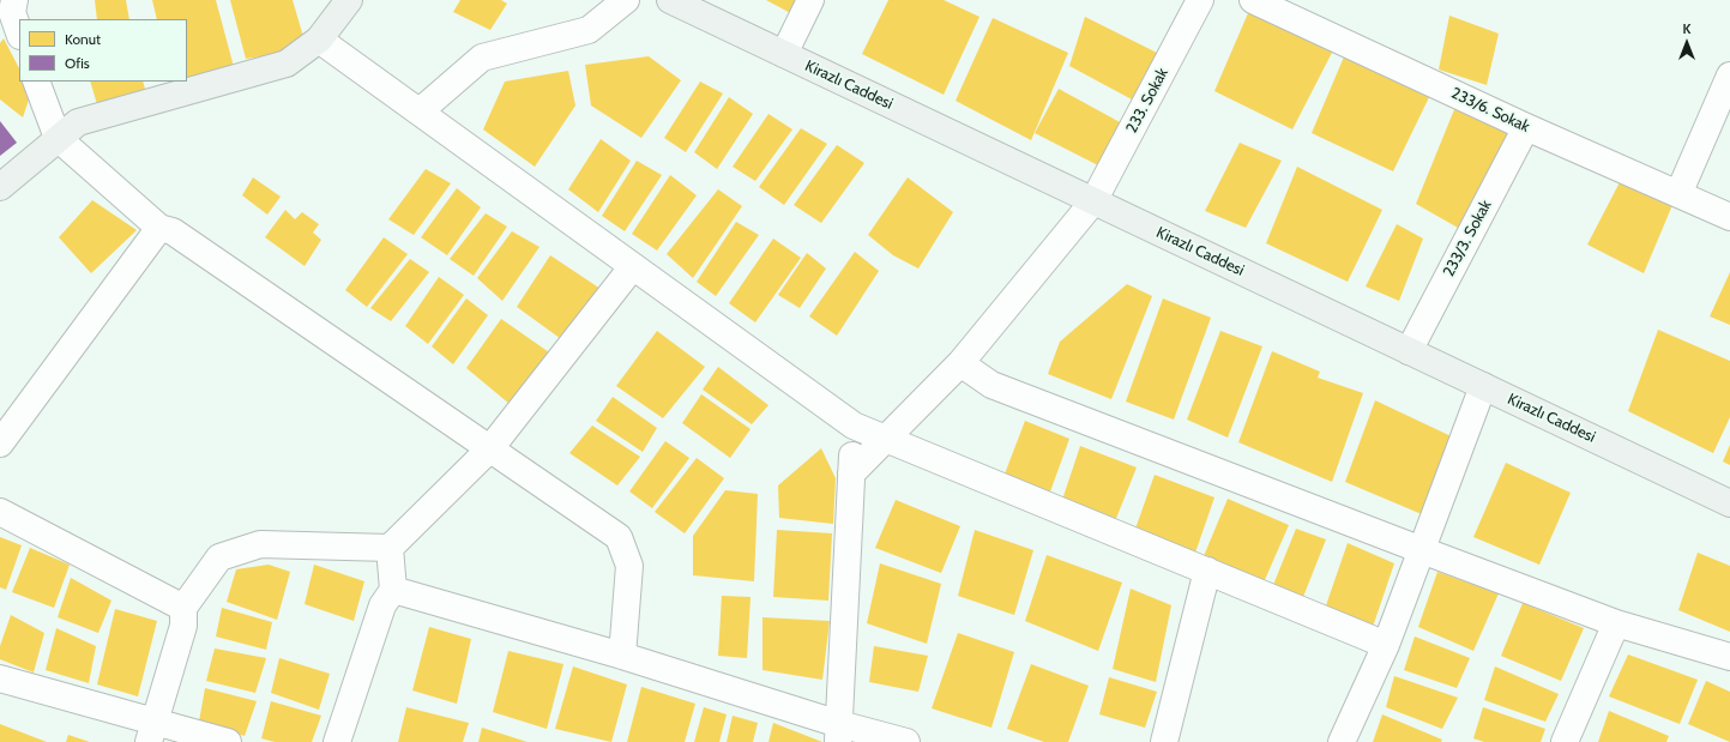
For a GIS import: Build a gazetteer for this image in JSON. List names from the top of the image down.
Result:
{
  "streets": {
    "main road": ["Kirazlı Caddesi"],
    "street": ["233. Sokak", "233/6. Sokak", "233/3. Sokak"]
  },
  "crossings": [
    ["Kirazlı Caddesi", "233. Sokak"],
    ["Kirazlı Caddesi", "233/3. Sokak"],
    ["233/6. Sokak", "233/3. Sokak"]
  ],
  "legend": ["Konut", "Ofis"],
  "north": "top"
}
